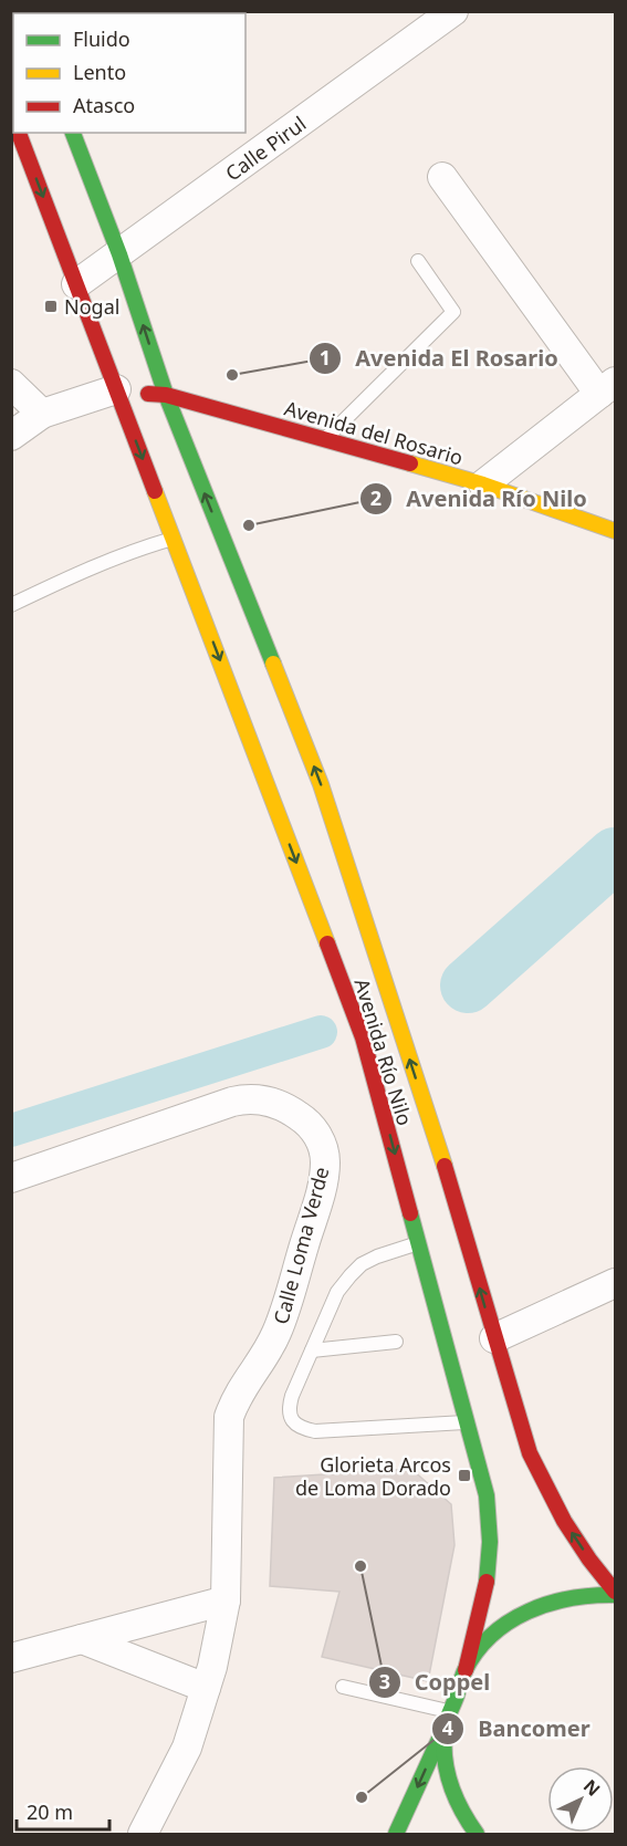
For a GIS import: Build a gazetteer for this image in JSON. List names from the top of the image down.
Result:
{
  "streets": {
    "main road": ["Avenida del Rosario", "Avenida Río Nilo"],
    "street": ["Calle Pirul", "Calle Loma Verde"]
  },
  "crossings": [
    ["Calle Pirul", "Avenida Río Nilo"],
    ["Avenida del Rosario", "Avenida Río Nilo"]
  ],
  "places": {
    "transit": ["Nogal", "Glorieta Arcos de Loma Dorado"],
    "other": [
      "Avenida El Rosario",
      "Avenida Río Nilo",
      "Coppel",
      "Bancomer"
    ]
  },
  "legend": ["Fluido", "Lento", "Atasco"],
  "scale_bar": "20 m",
  "north": "top right"
}
